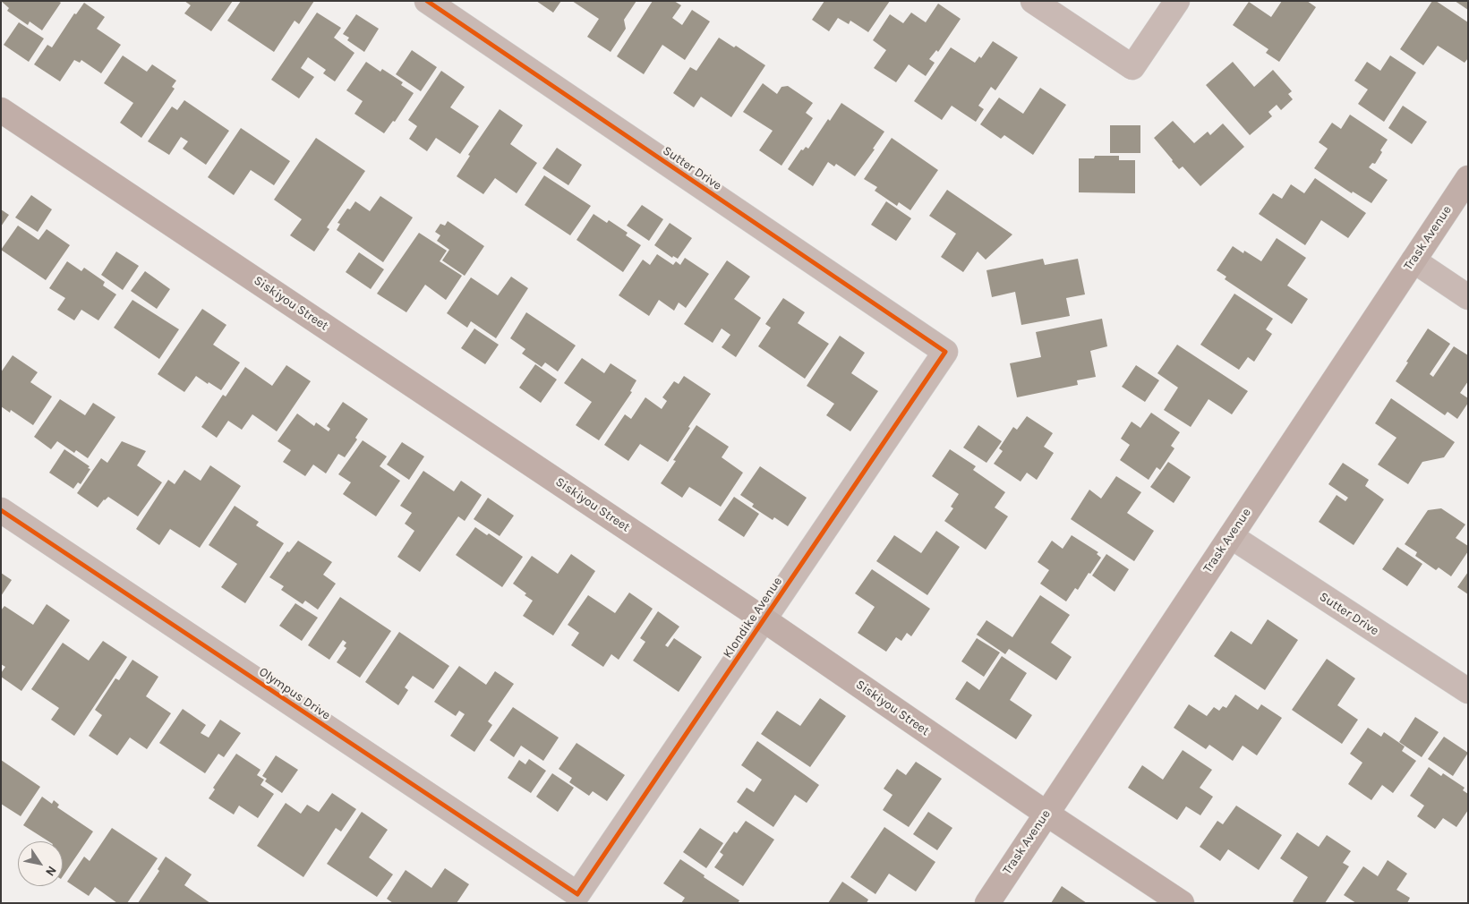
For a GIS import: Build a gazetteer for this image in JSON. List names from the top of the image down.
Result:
{
  "streets": {
    "street": [
      "Sutter Drive",
      "Trask Avenue",
      "Siskiyou Street",
      "Klondike Avenue",
      "Olympus Drive"
    ]
  },
  "crossings": [
    ["Sutter Drive", "Trask Avenue"],
    ["Sutter Drive", "Klondike Avenue"],
    ["Trask Avenue", "Siskiyou Street"],
    ["Siskiyou Street", "Klondike Avenue"],
    ["Klondike Avenue", "Olympus Drive"]
  ],
  "north": "bottom right"
}
